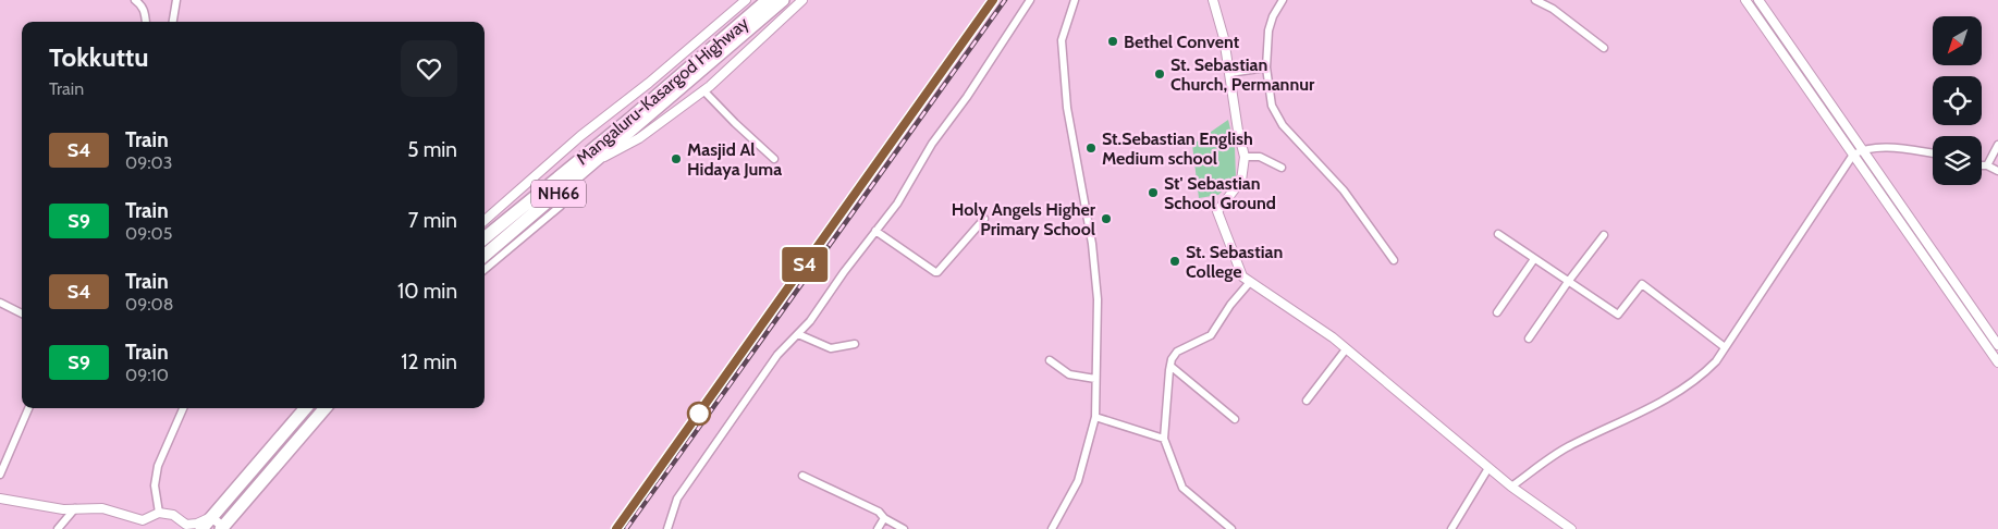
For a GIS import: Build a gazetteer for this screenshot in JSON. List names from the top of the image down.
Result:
{
  "streets": {
    "highway": ["Mangaluru-Kasargod Highway", "NH66"]
  },
  "places": [
    "Bethel Convent",
    "St. Sebastian Church, Permannur",
    "St.Sebastian English Medium school",
    "Masjid Al Hidaya Juma",
    "St' Sebastian School Ground",
    "Holy Angels Higher Primary School",
    "St. Sebastian College"
  ],
  "north": "bottom left",
  "page": {
    "on_map": "S4",
    "heading": ["Tokkuttu", "Train"],
    "list": [
      {
        "mark": "S4",
        "name": "Train",
        "note": "09:03",
        "value": "5 min"
      },
      {
        "mark": "S9",
        "name": "Train",
        "note": "09:05",
        "value": "7 min"
      },
      {
        "mark": "S4",
        "name": "Train",
        "note": "09:08",
        "value": "10 min"
      },
      {
        "mark": "S9",
        "name": "Train",
        "note": "09:10",
        "value": "12 min"
      }
    ]
  }
}
